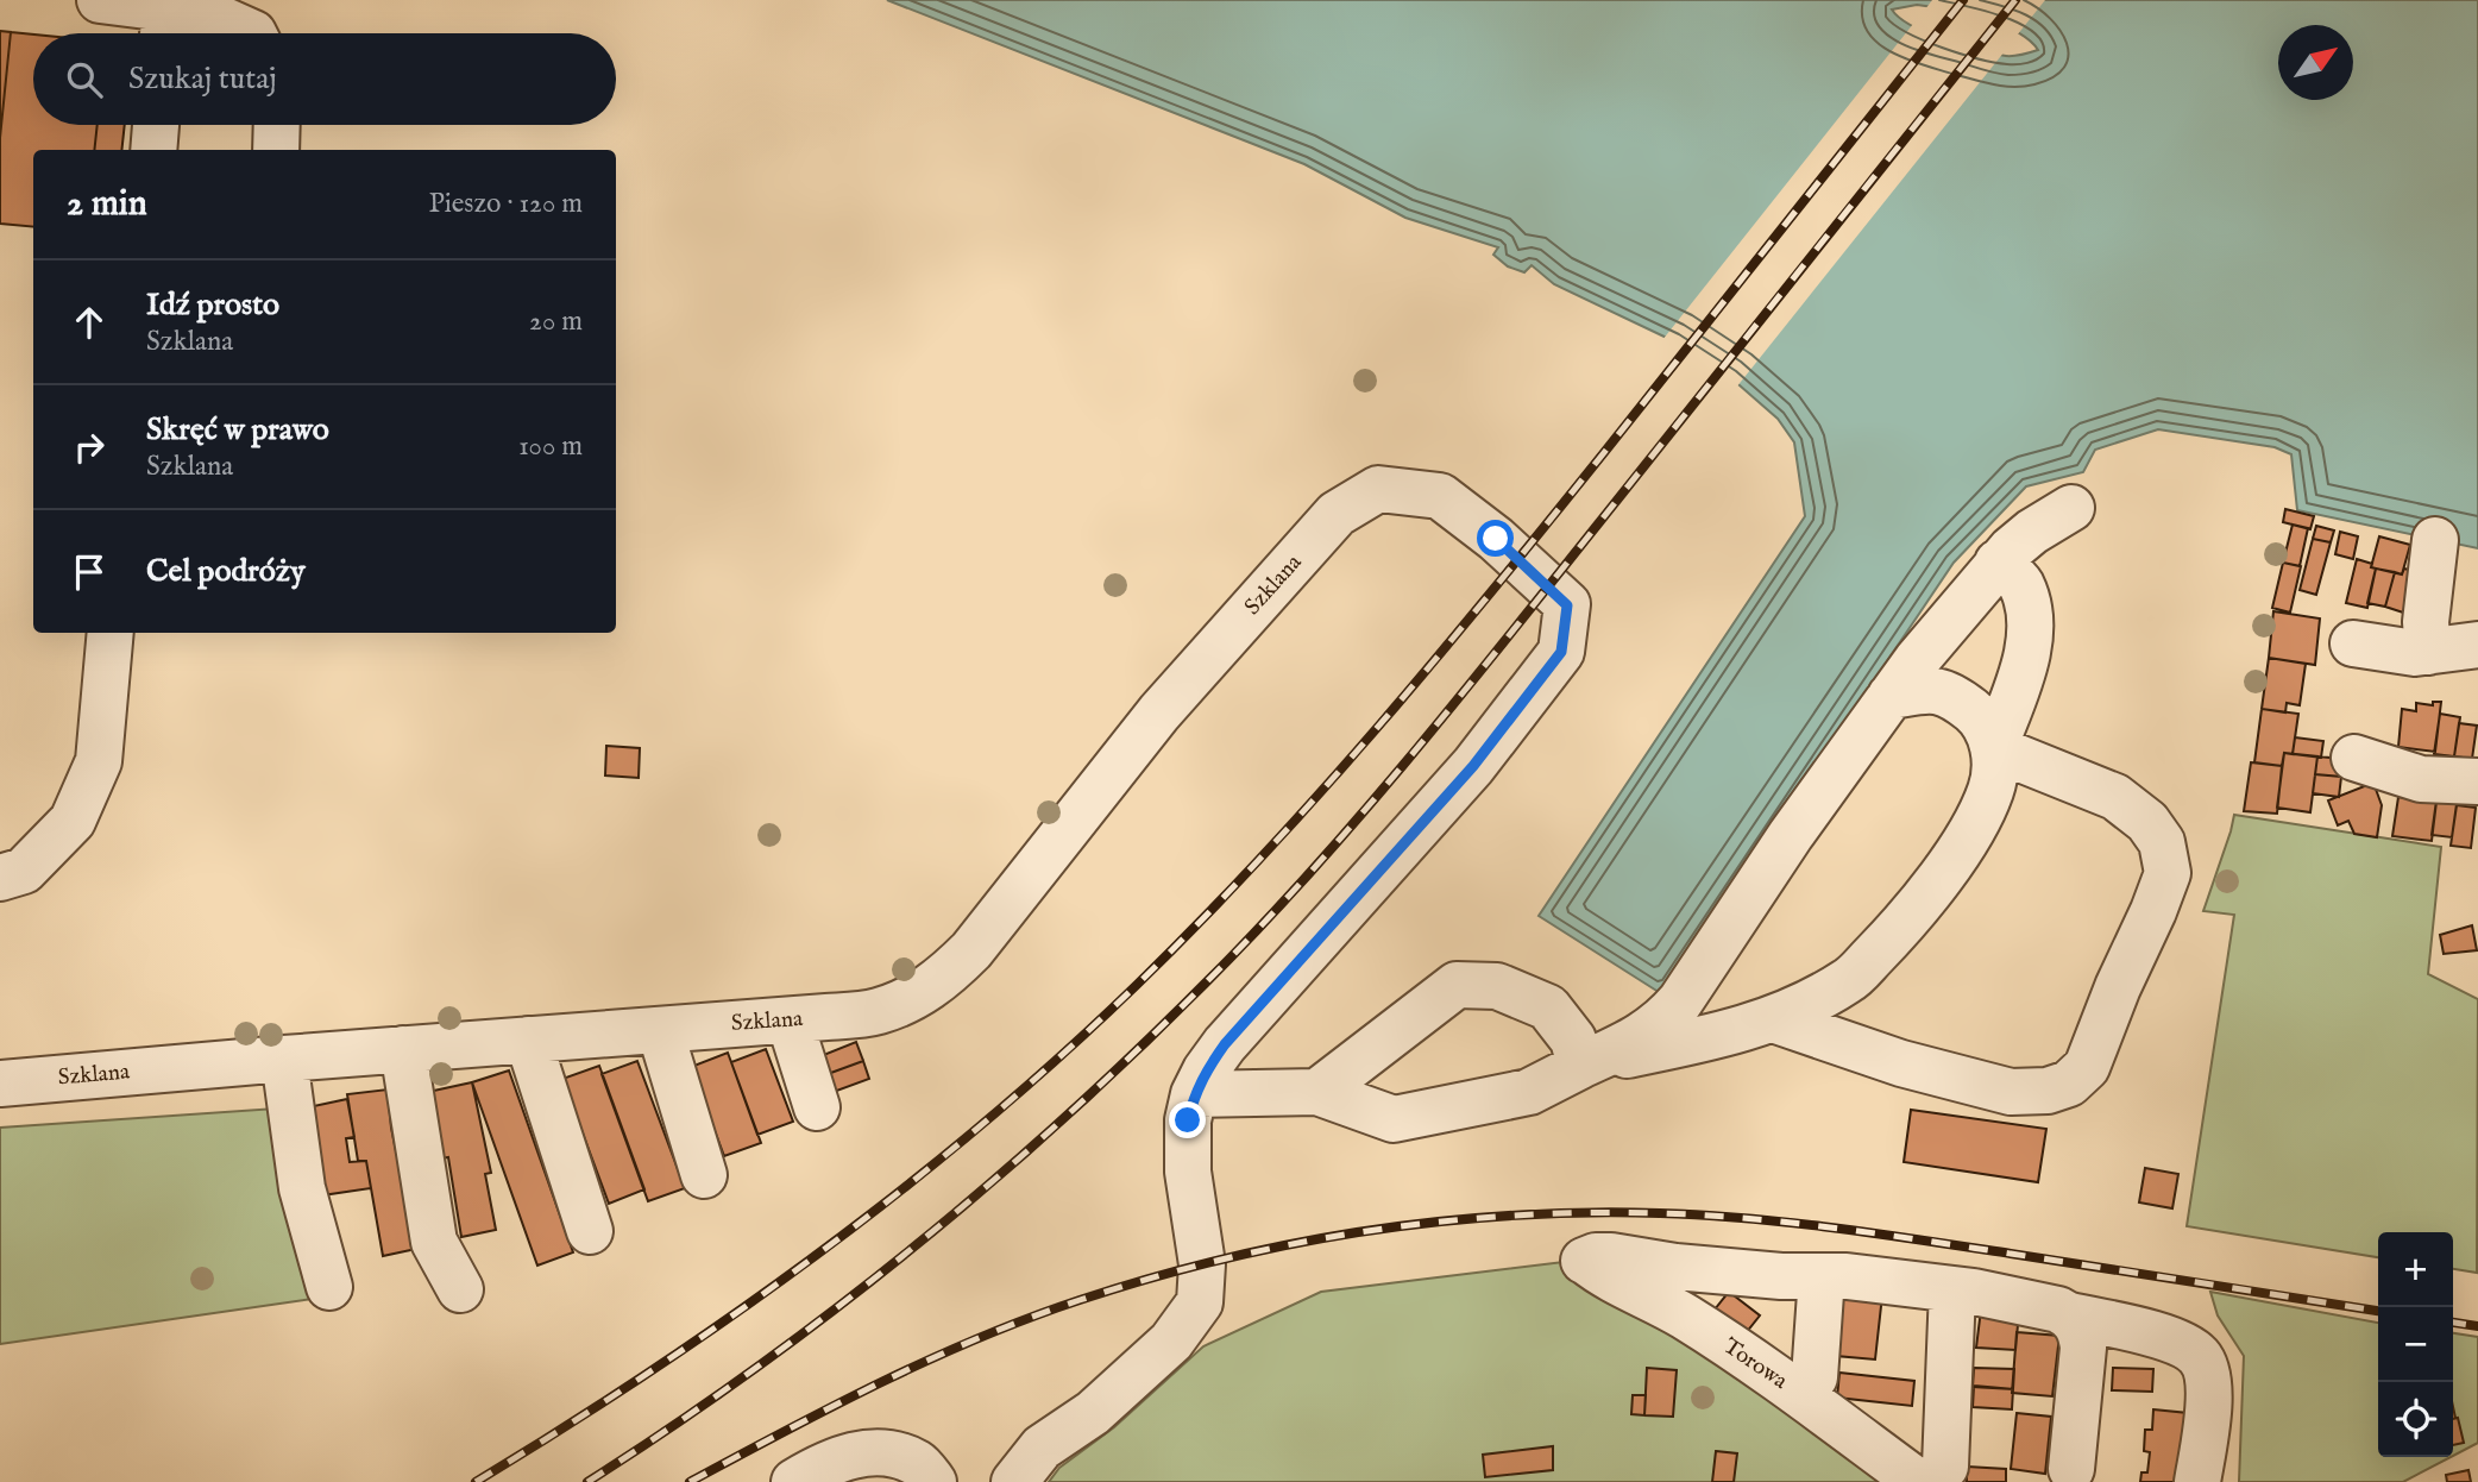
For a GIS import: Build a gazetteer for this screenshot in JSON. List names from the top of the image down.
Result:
{
  "streets": {
    "lane": ["Szklana", "Torowa"]
  },
  "north": "top right",
  "page": {
    "search": "Szukaj tutaj",
    "heading": ["2 min", "Pieszo · 120 m"],
    "list": [
      ["Idź prosto", "Szklana", "20 m"],
      ["Skręć w prawo", "Szklana", "100 m"],
      "Cel podróży"
    ],
    "map_buttons": ["+", "−"]
  }
}
